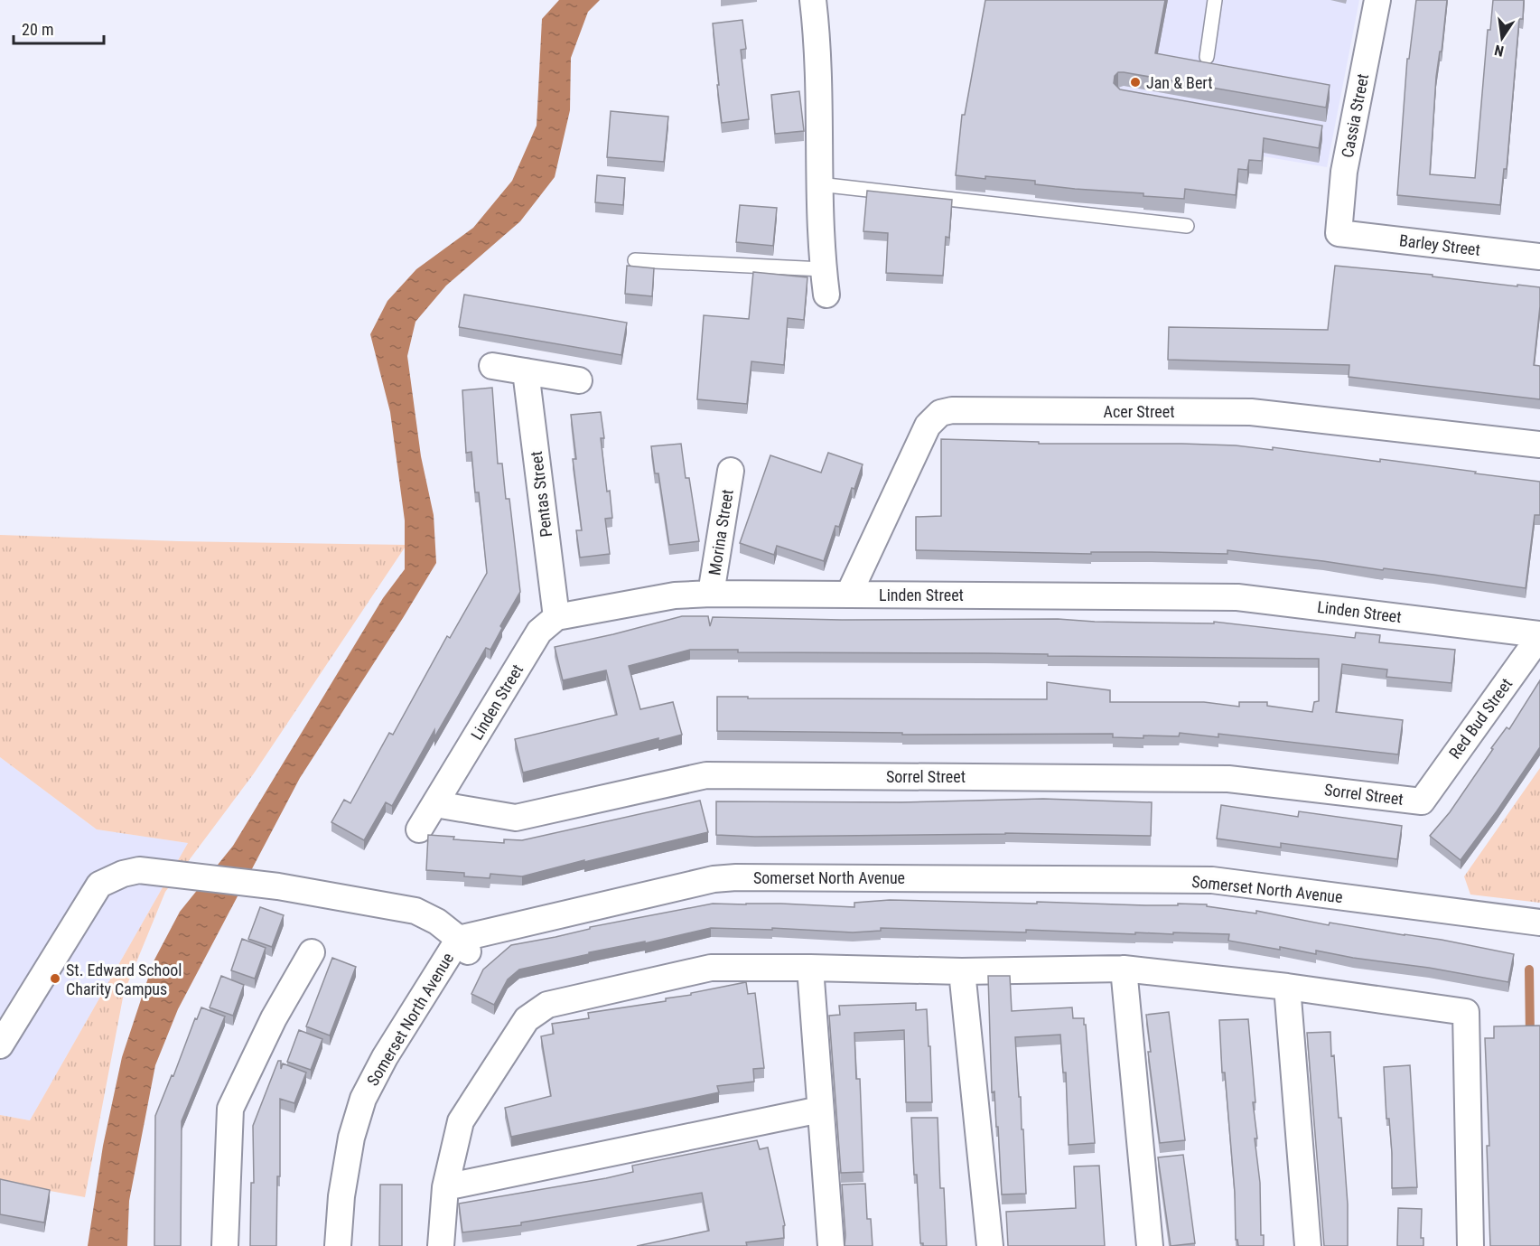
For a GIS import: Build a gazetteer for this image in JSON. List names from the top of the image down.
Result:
{
  "streets": {
    "street": [
      "Cassia Street",
      "Barley Street",
      "Acer Street",
      "Pentas Street",
      "Morina Street",
      "Linden Street",
      "Red Bud Street",
      "Sorrel Street",
      "Somerset North Avenue"
    ]
  },
  "crossings": [
    ["Cassia Street", "Barley Street"],
    ["Acer Street", "Linden Street"],
    ["Pentas Street", "Linden Street"],
    ["Morina Street", "Linden Street"],
    ["Linden Street", "Red Bud Street"],
    ["Linden Street", "Sorrel Street"],
    ["Red Bud Street", "Sorrel Street"]
  ],
  "places": ["Jan & Bert", "St. Edward School Charity Campus"],
  "scale_bar": "20 m",
  "north": "bottom"
}
